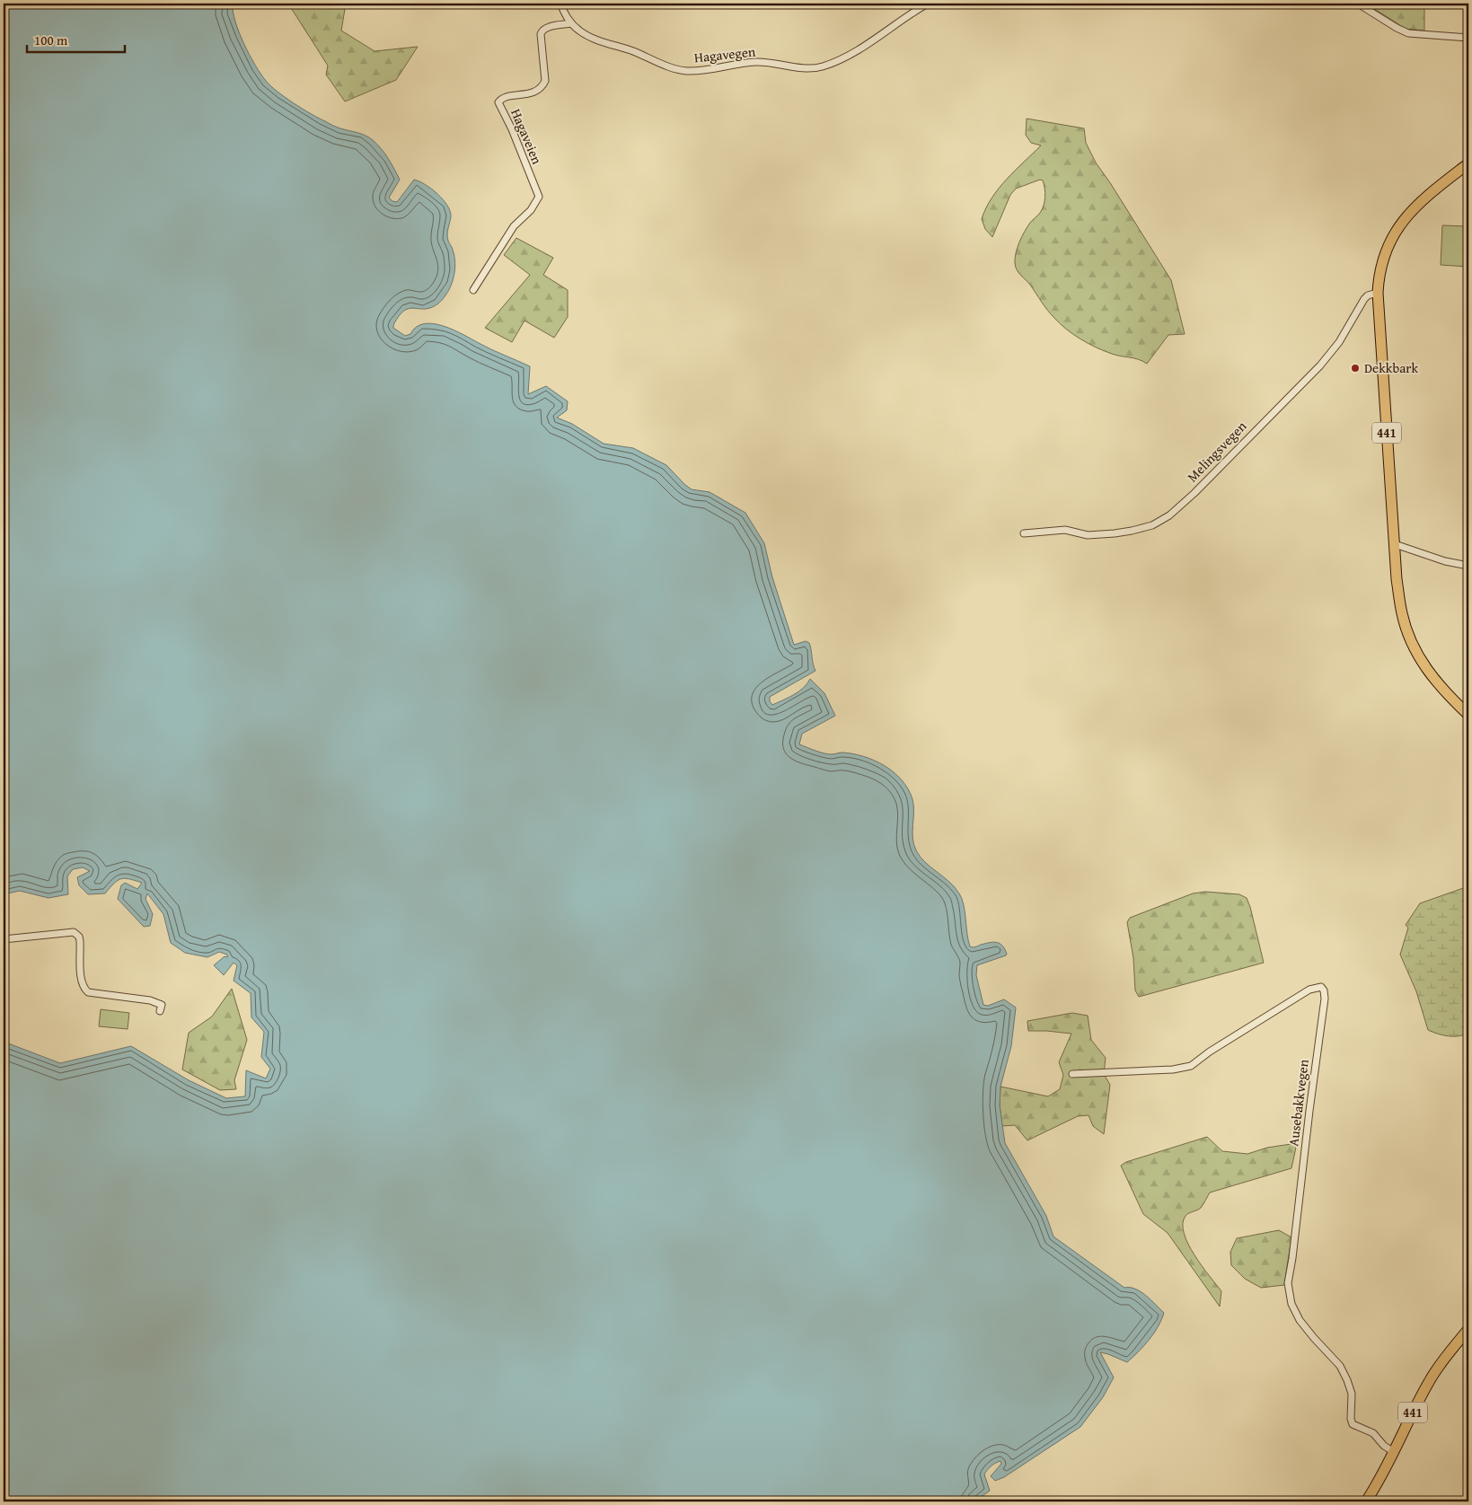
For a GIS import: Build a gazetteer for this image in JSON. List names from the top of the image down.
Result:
{
  "streets": {
    "main road": ["441"],
    "street": [
      "Hagavegen",
      "Hagaveien",
      "Melingsvegen",
      "Ausebakkvegen"
    ]
  },
  "crossings": [
    ["Hagavegen", "Hagaveien"],
    ["441", "Melingsvegen"],
    ["441", "Ausebakkvegen"]
  ],
  "places": ["Dekkbark"],
  "scale_bar": "100 m"
}
